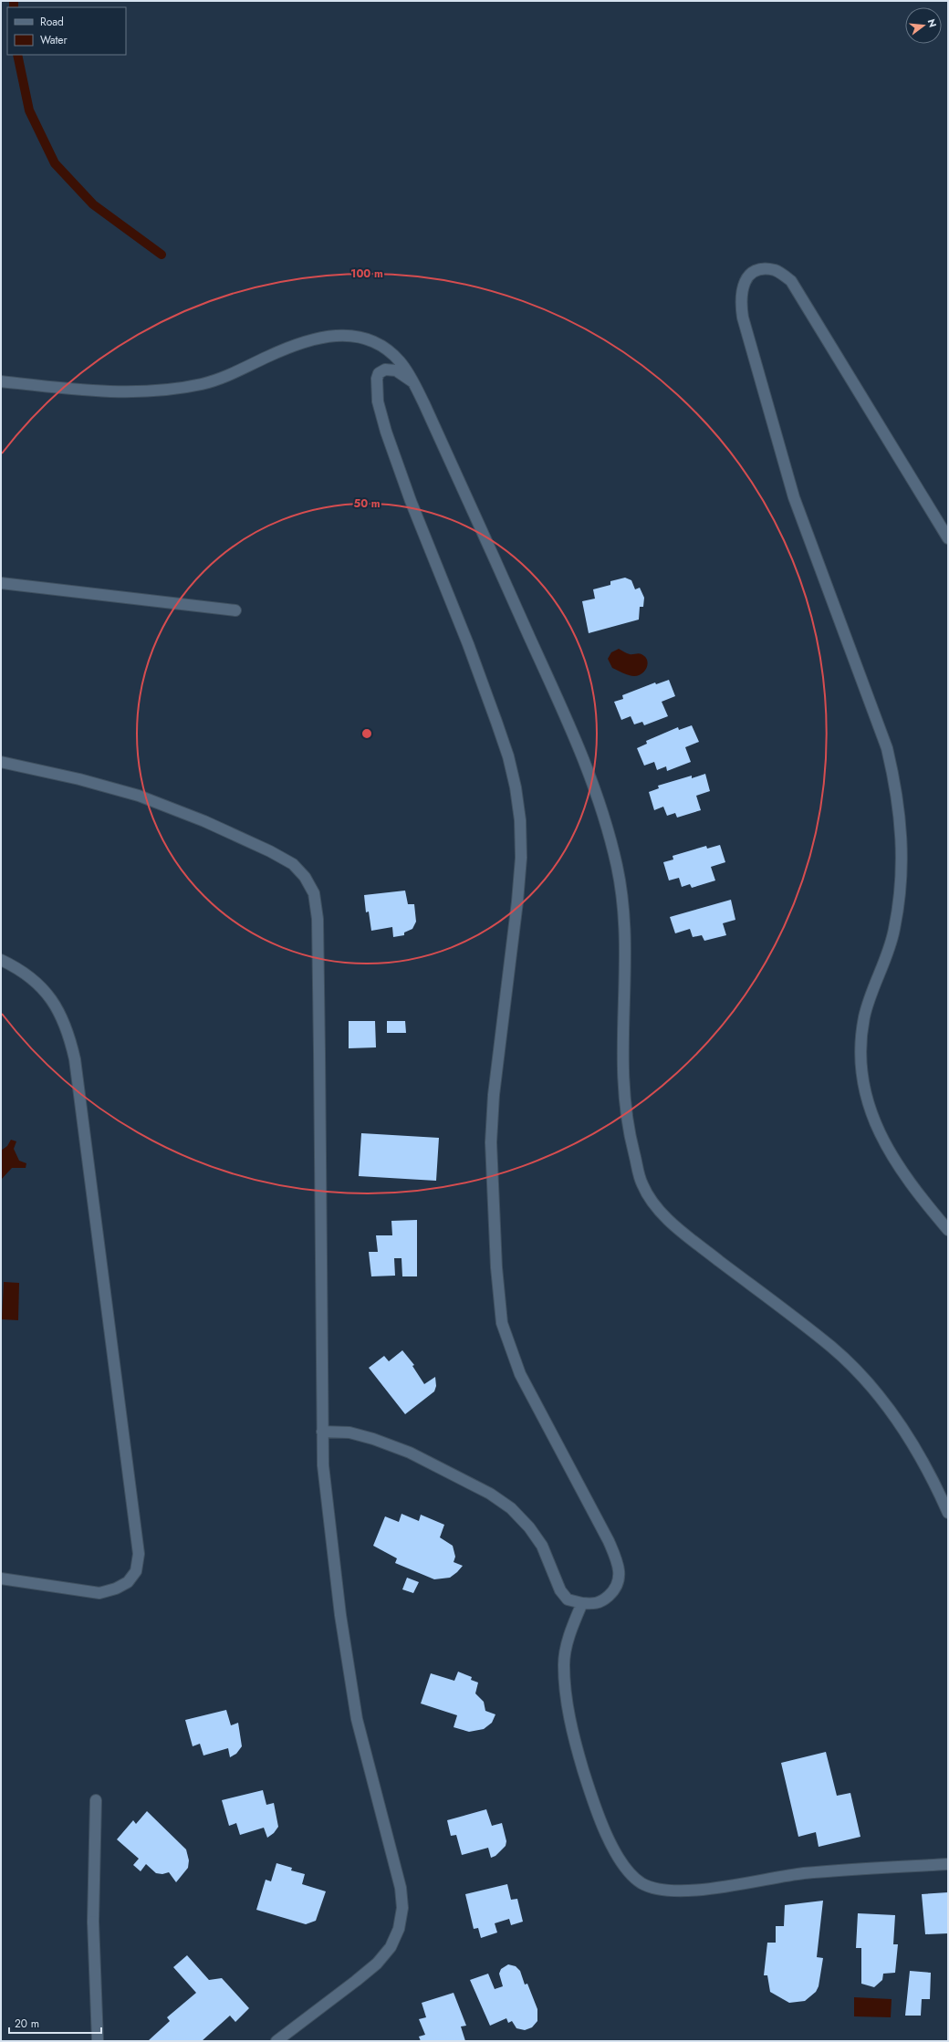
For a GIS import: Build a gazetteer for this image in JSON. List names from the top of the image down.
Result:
{
  "legend": ["Road", "Water"],
  "scale_bar": "20 m",
  "north": "right",
  "rings": ["100 m", "50 m"]
}
